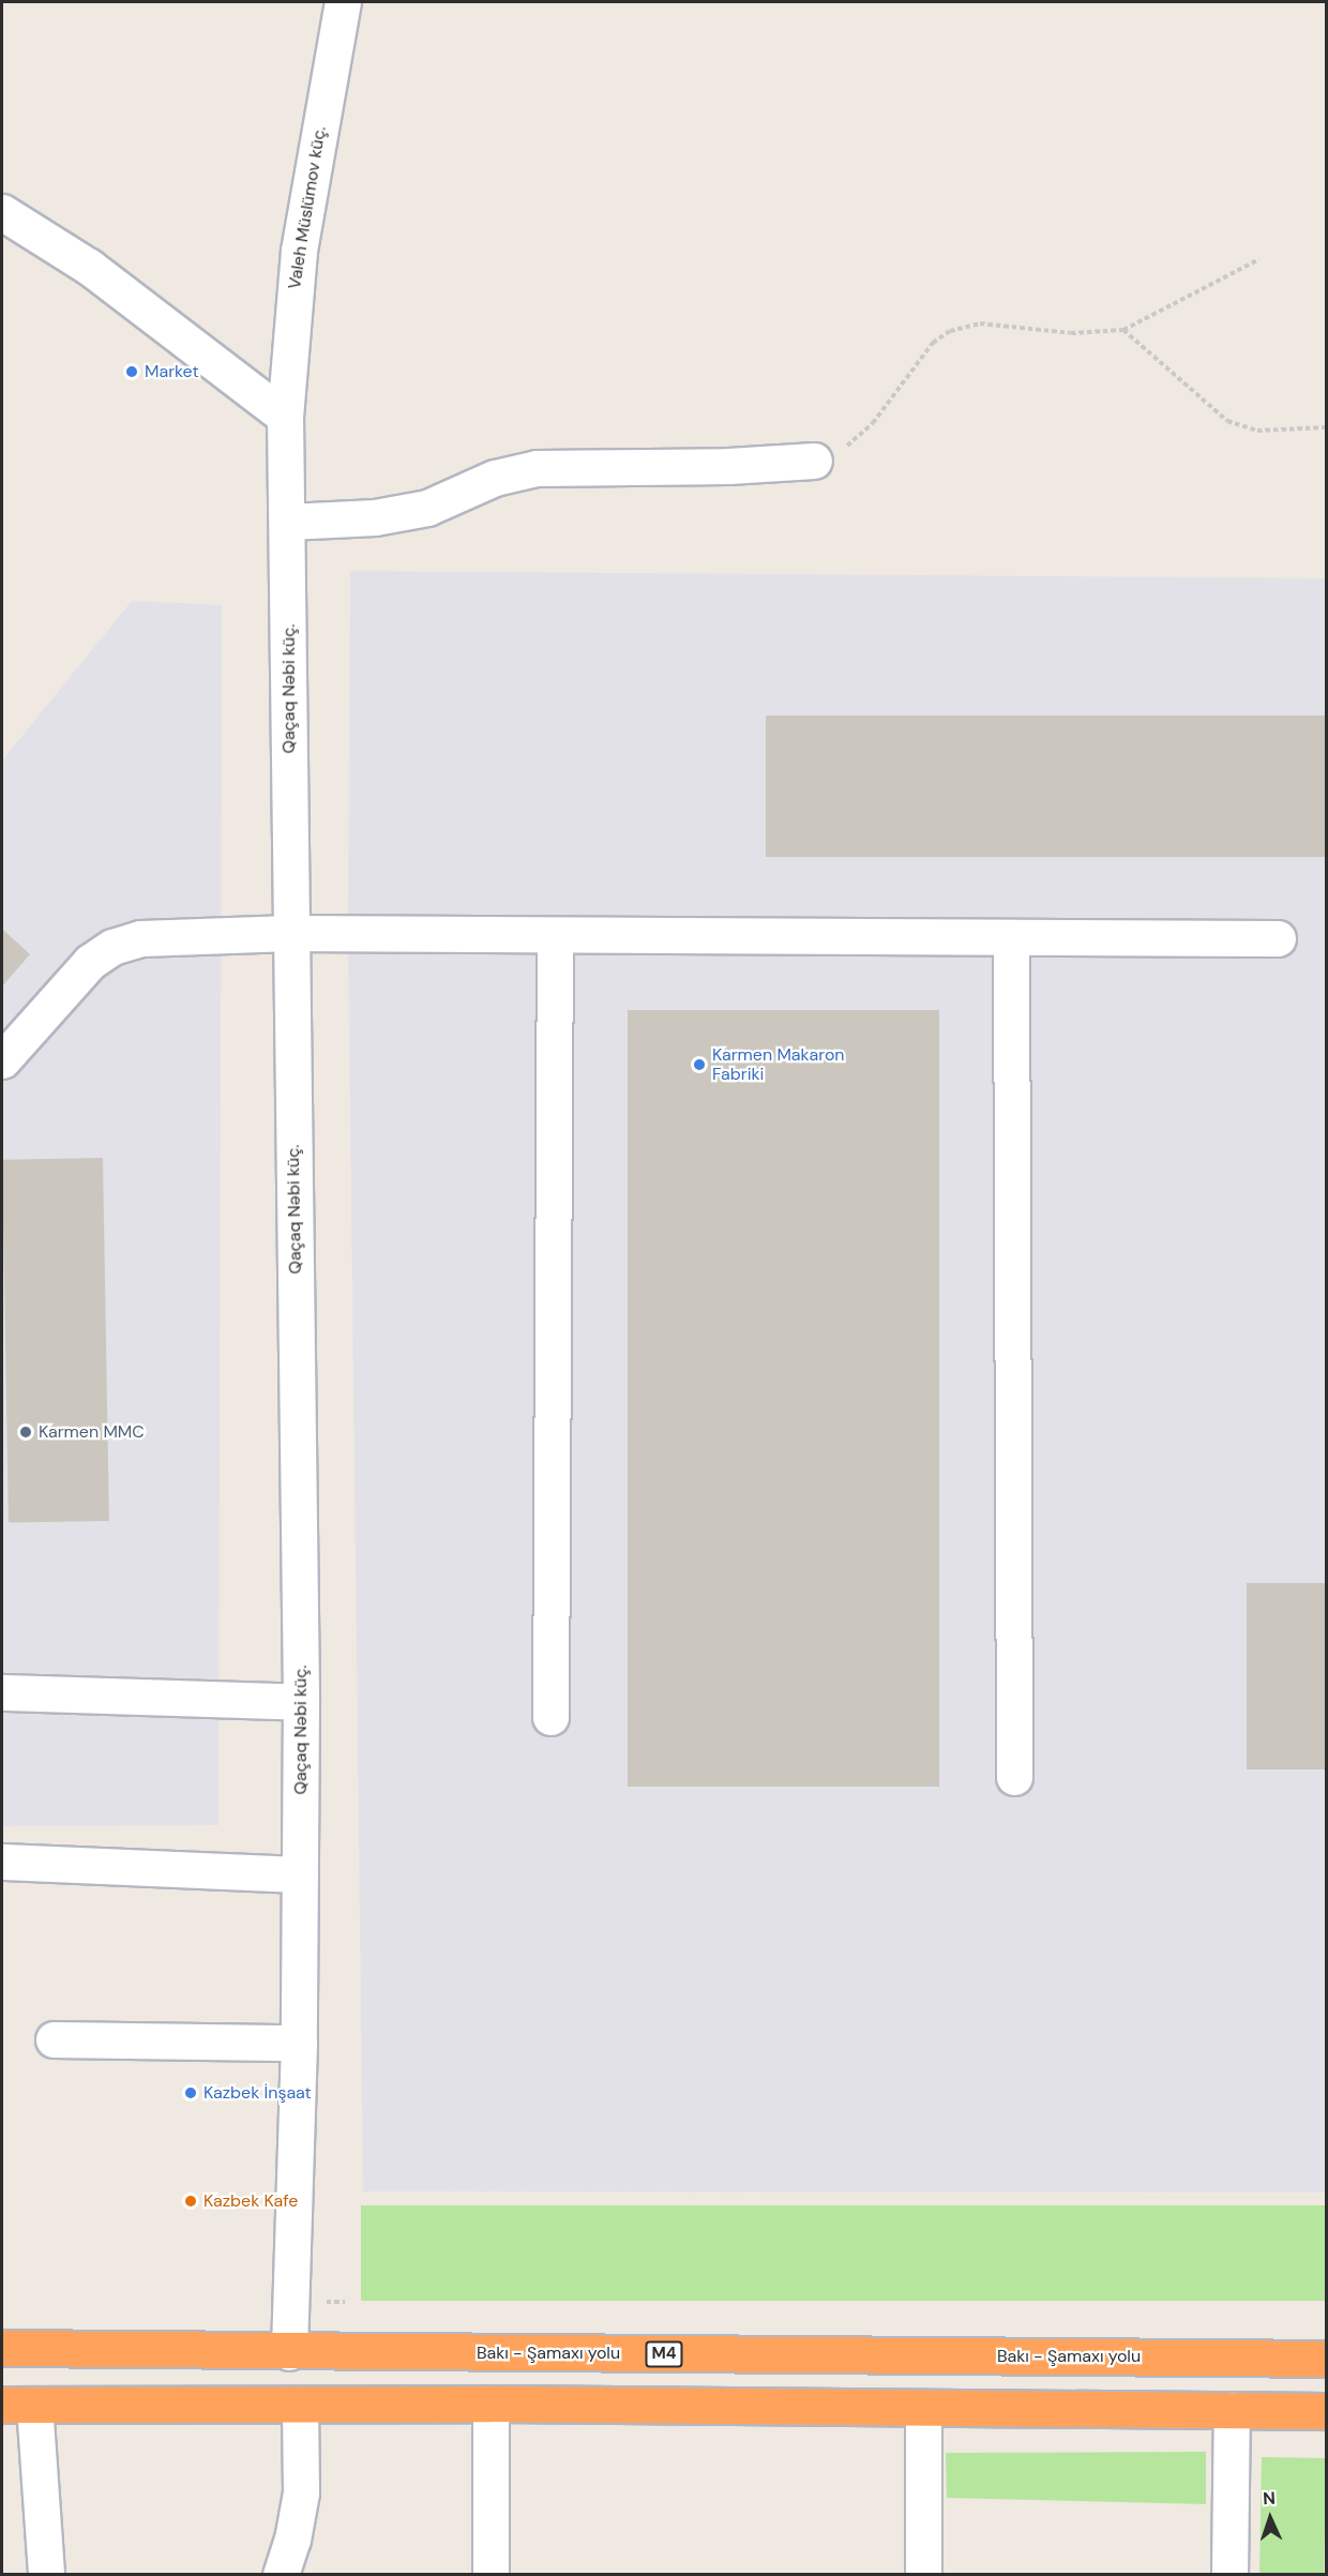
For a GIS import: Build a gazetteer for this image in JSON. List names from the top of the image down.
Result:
{
  "streets": {
    "highway": ["Bakı - Şamaxı yolu", "M4"],
    "street": ["Valeh Müslümov küç.", "Qaçaq Nəbi küç."]
  },
  "crossings": [
    ["Valeh Müslümov küç.", "Qaçaq Nəbi küç."],
    ["Qaçaq Nəbi küç.", "Bakı - Şamaxı yolu"]
  ],
  "places": [
    "Market",
    "Karmen Makaron Fabriki",
    "Karmen MMC",
    "Kazbek İnşaat",
    "Kazbek Kafe"
  ],
  "north": "top"
}
